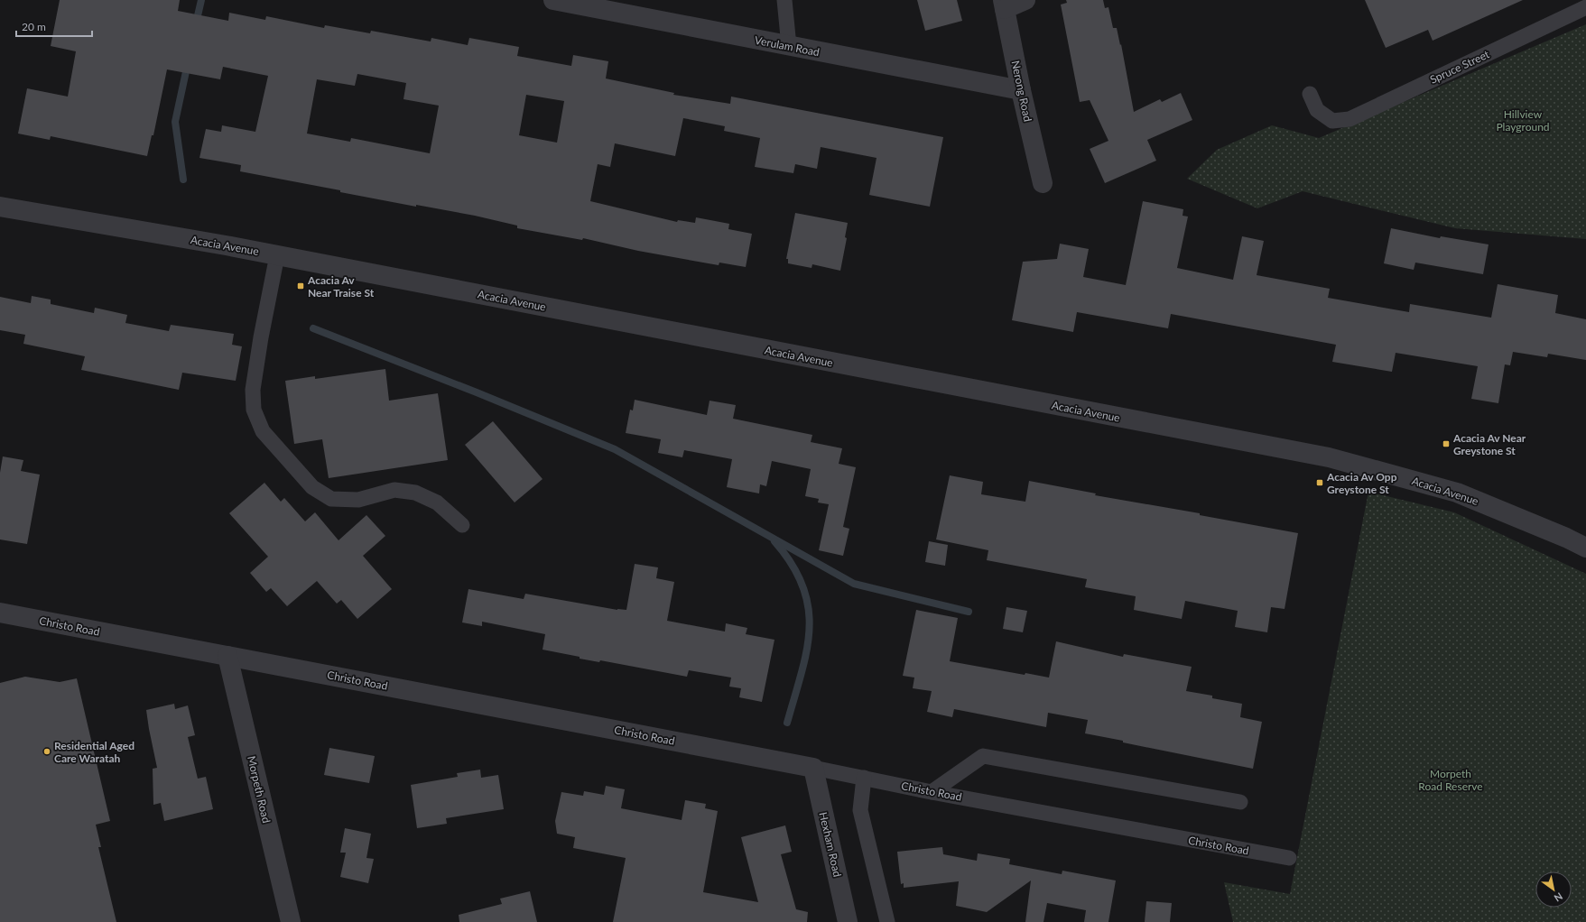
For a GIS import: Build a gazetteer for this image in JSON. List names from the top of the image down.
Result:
{
  "streets": {
    "street": [
      "Verulam Road",
      "Nerong Road",
      "Acacia Avenue",
      "Christo Road",
      "Morpeth Road",
      "Hexham Road"
    ],
    "lane": ["Spruce Street"]
  },
  "crossings": [
    ["Verulam Road", "Nerong Road"],
    ["Christo Road", "Morpeth Road"],
    ["Christo Road", "Hexham Road"]
  ],
  "parks": ["Hillview Playground", "Morpeth Road Reserve"],
  "places": {
    "transit": ["Acacia Av Near Traise St", "Acacia Av Near Greystone St", "Acacia Av Opp Greystone St"],
    "other": ["Residential Aged Care Waratah"]
  },
  "scale_bar": "20 m",
  "north": "bottom right"
}
